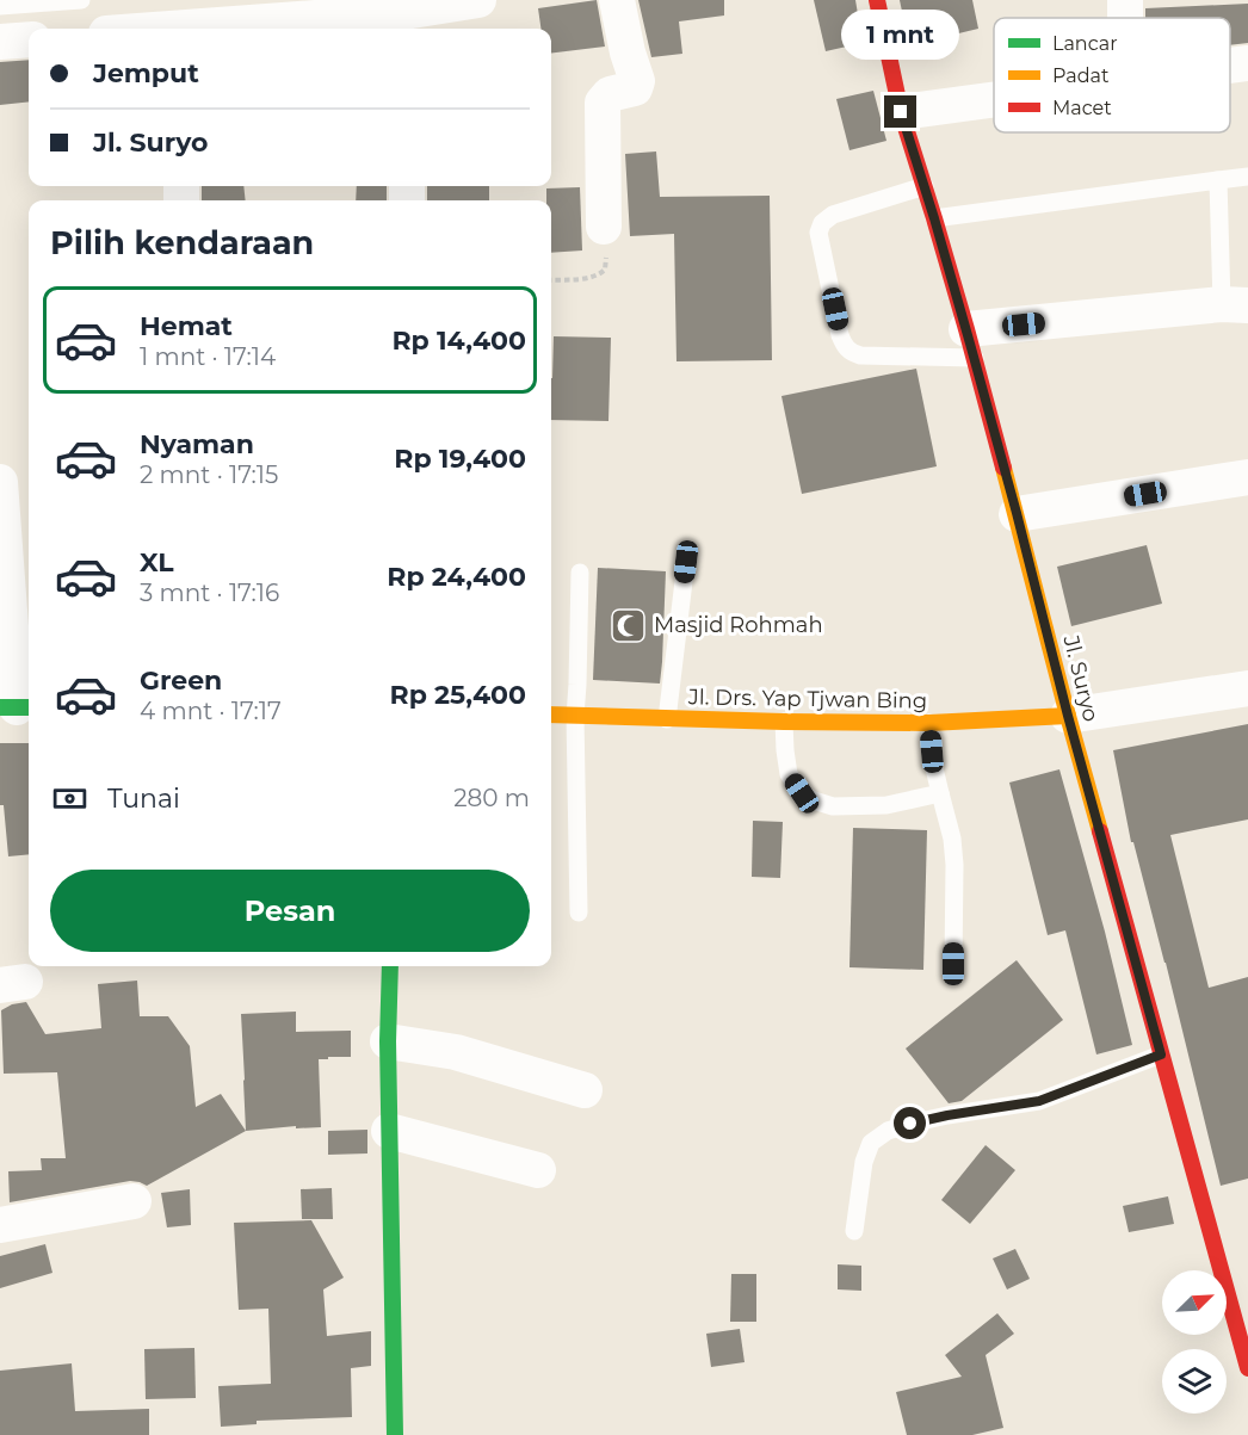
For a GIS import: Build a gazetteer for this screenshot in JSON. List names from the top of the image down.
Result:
{
  "streets": {
    "main road": ["Jl. Suryo", "Jl. Drs. Yap Tjwan Bing"]
  },
  "crossings": [
    ["Jl. Suryo", "Jl. Drs. Yap Tjwan Bing"]
  ],
  "places": {
    "mosque": ["Masjid Rohmah"]
  },
  "legend": ["Lancar", "Padat", "Macet"],
  "north": "top right",
  "page": {
    "bubble": "1 mnt",
    "banner": ["Jemput", "Jl. Suryo"],
    "heading": "Pilih kendaraan",
    "list": [
      {
        "name": "Hemat",
        "note": "1 mnt · 17:14",
        "value": "Rp 14,400"
      },
      {
        "name": "Nyaman",
        "note": "2 mnt · 17:15",
        "value": "Rp 19,400"
      },
      {
        "name": "XL",
        "note": "3 mnt · 17:16",
        "value": "Rp 24,400"
      },
      {
        "name": "Green",
        "note": "4 mnt · 17:17",
        "value": "Rp 25,400"
      }
    ],
    "pay": ["Tunai", "280 m"],
    "buttons": "Pesan"
  }
}
